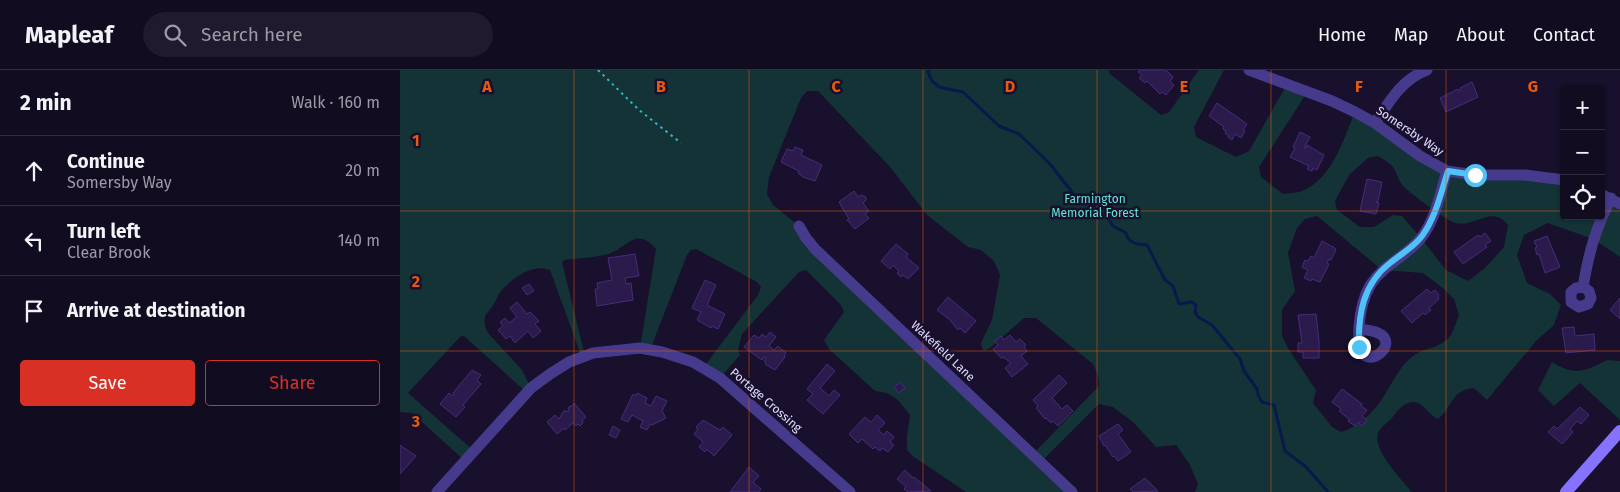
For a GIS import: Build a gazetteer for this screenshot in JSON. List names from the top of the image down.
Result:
{
  "streets": {
    "street": ["Somersby Way", "Wakefield Lane", "Portage Crossing"]
  },
  "parks": ["Farmington Memorial Forest"],
  "page": {
    "header": "Mapleaf",
    "search": "Search here",
    "nav": [
      "Home",
      "Map",
      "About",
      "Contact"
    ],
    "heading": ["2 min", "Walk · 160 m"],
    "map_buttons": ["+", "−"],
    "list": [
      ["Continue", "Somersby Way", "20 m"],
      ["Turn left", "Clear Brook", "140 m"],
      "Arrive at destination"
    ],
    "buttons": ["Save", "Share"]
  },
  "grid": {
    "columns": [
      "A",
      "B",
      "C",
      "D",
      "E",
      "F",
      "G"
    ],
    "rows": ["1", "2", "3"]
  }
}
